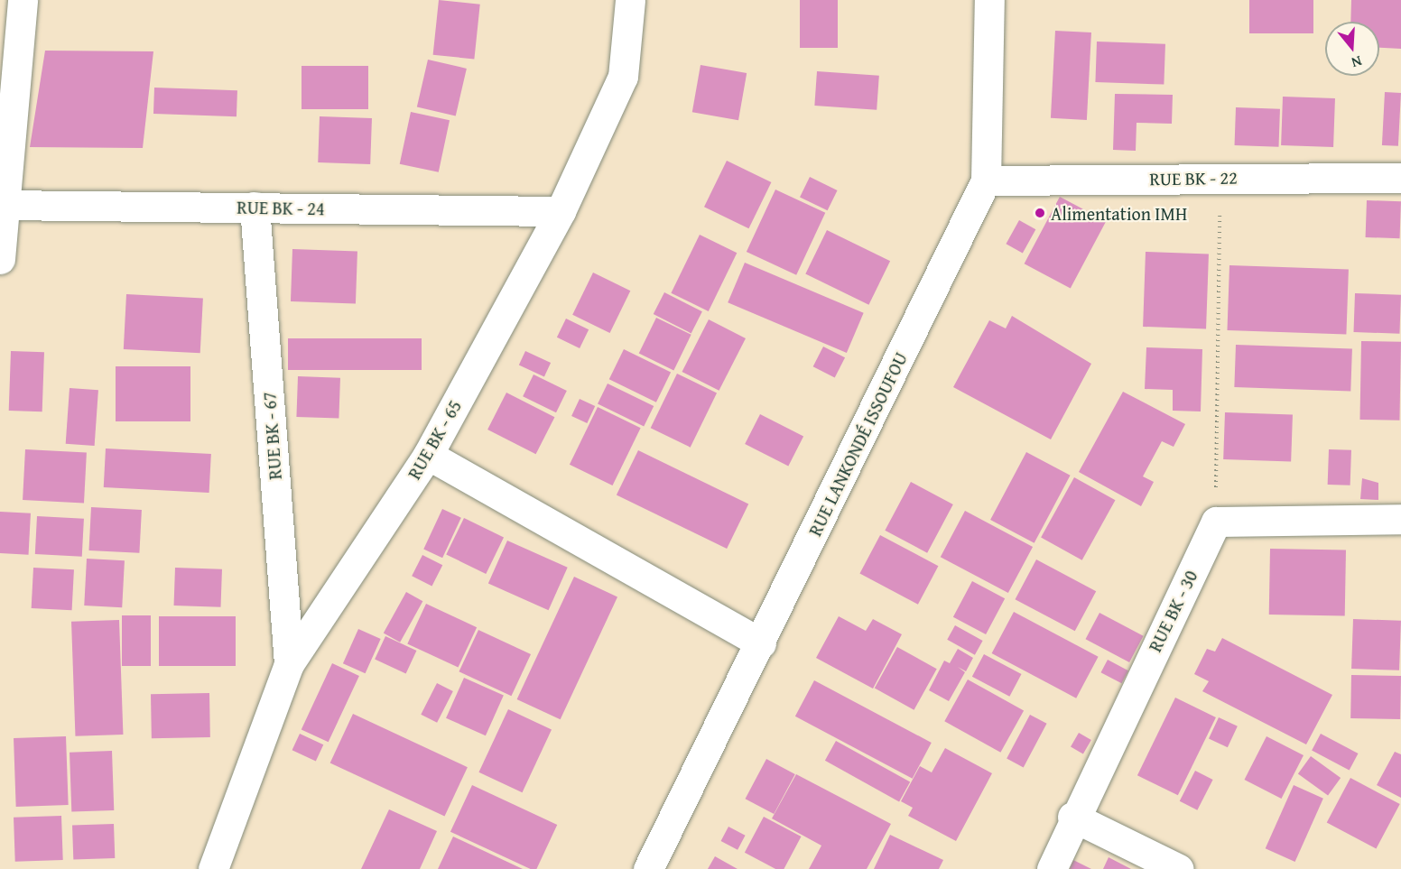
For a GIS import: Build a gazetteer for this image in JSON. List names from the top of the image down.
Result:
{
  "streets": {
    "street": [
      "RUE BK - 22",
      "RUE BK - 24",
      "RUE BK - 67",
      "RUE BK - 65",
      "RUE LANKONDÉ ISSOUFOU",
      "RUE BK - 30"
    ]
  },
  "crossings": [
    ["RUE BK - 22", "RUE LANKONDÉ ISSOUFOU"],
    ["RUE BK - 24", "RUE BK - 67"],
    ["RUE BK - 24", "RUE BK - 65"],
    ["RUE BK - 67", "RUE BK - 65"]
  ],
  "places": ["Alimentation IMH"],
  "north": "bottom"
}
